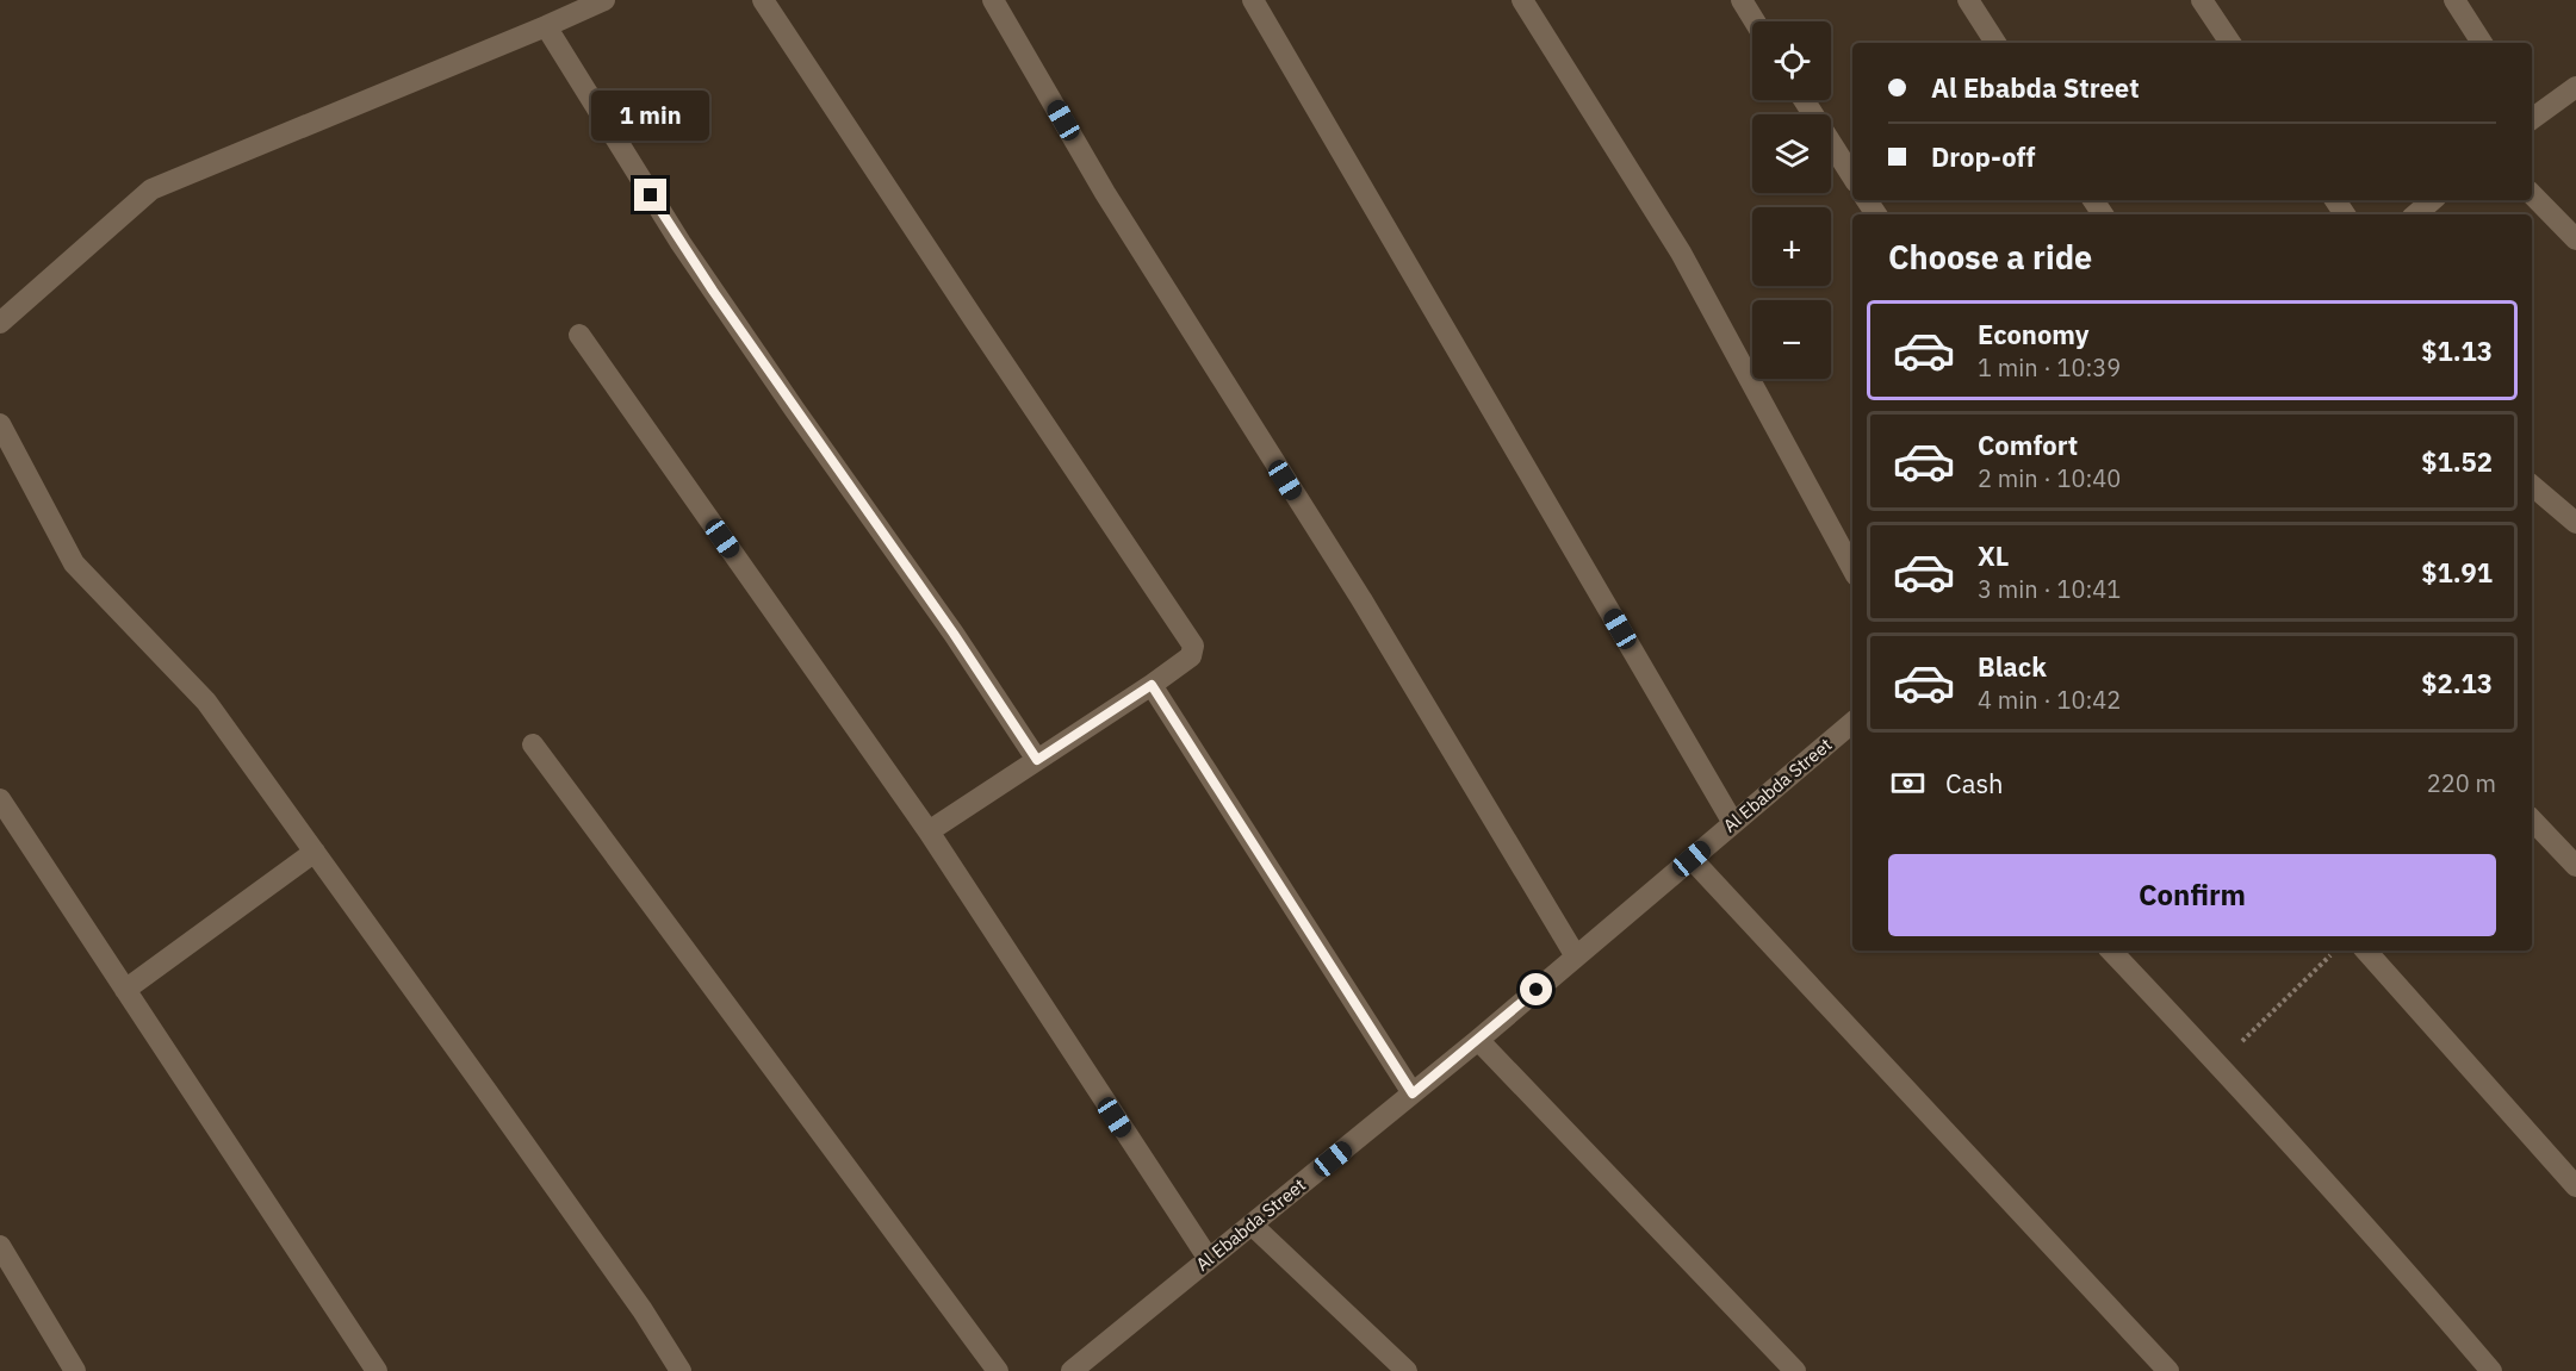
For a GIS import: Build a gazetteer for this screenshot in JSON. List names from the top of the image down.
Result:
{
  "streets": {
    "street": ["Al Ebabda Street"]
  },
  "page": {
    "map_buttons": ["+", "−"],
    "banner": ["Al Ebabda Street", "Drop-off"],
    "bubble": "1 min",
    "heading": "Choose a ride",
    "list": [
      {
        "name": "Economy",
        "note": "1 min · 10:39",
        "value": "$1.13"
      },
      {
        "name": "Comfort",
        "note": "2 min · 10:40",
        "value": "$1.52"
      },
      {
        "name": "XL",
        "note": "3 min · 10:41",
        "value": "$1.91"
      },
      {
        "name": "Black",
        "note": "4 min · 10:42",
        "value": "$2.13"
      }
    ],
    "pay": ["Cash", "220 m"],
    "buttons": "Confirm"
  }
}
